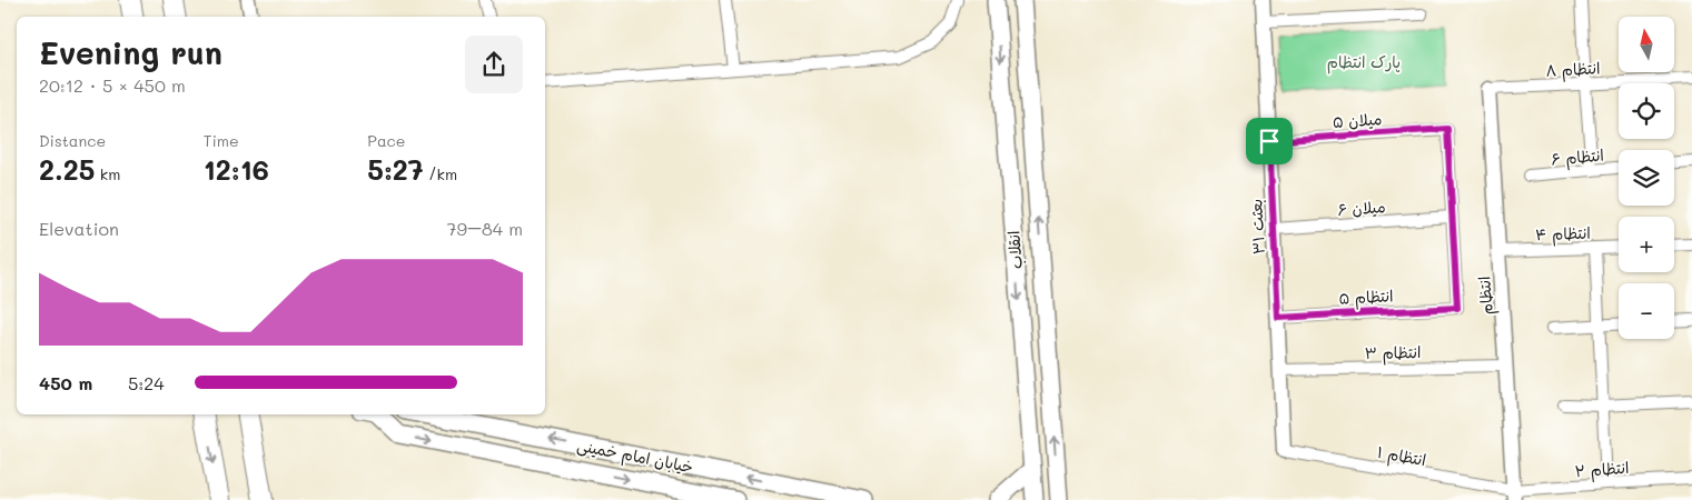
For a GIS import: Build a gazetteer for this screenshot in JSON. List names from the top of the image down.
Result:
{
  "streets": {
    "main road": ["انقلاب", "خیابان امام خمینی"],
    "street": [
      "انتظام ۸",
      "میلان ۵",
      "انتظام ۶",
      "میلان ۶",
      "بعثت ۳۱",
      "انتظام ۴",
      "انتظام",
      "انتظام ۵",
      "انتظام ۳",
      "انتظام ۱",
      "انتظام ۲"
    ]
  },
  "crossings": [
    ["انتظام ۸", "انتظام"],
    ["میلان ۵", "میلان ۶"],
    ["میلان ۵", "بعثت ۳۱"],
    ["میلان ۵", "انتظام ۵"],
    ["میلان ۶", "بعثت ۳۱"],
    ["میلان ۶", "انتظام ۵"],
    ["بعثت ۳۱", "انتظام ۵"],
    ["بعثت ۳۱", "انتظام ۳"],
    ["بعثت ۳۱", "انتظام ۱"],
    ["انتظام ۴", "انتظام"],
    ["انتظام", "انتظام ۳"],
    ["انتظام", "انتظام ۱"],
    ["انتظام", "انتظام ۲"],
    ["انتظام ۱", "انتظام ۲"]
  ],
  "parks": ["پارک انتظام"],
  "north": "top",
  "page": {
    "map_buttons": ["+", "−"],
    "heading": ["Evening run", "20:12 · 5 × 450 m"],
    "stats": [
      ["Distance", "2.25 km"],
      ["Time", "12:16"],
      ["Pace", "5:27 /km"]
    ],
    "chart": ["Elevation", "79–84 m"],
    "list": [
      {
        "name": "450 m",
        "note": "5:24"
      }
    ]
  }
}
